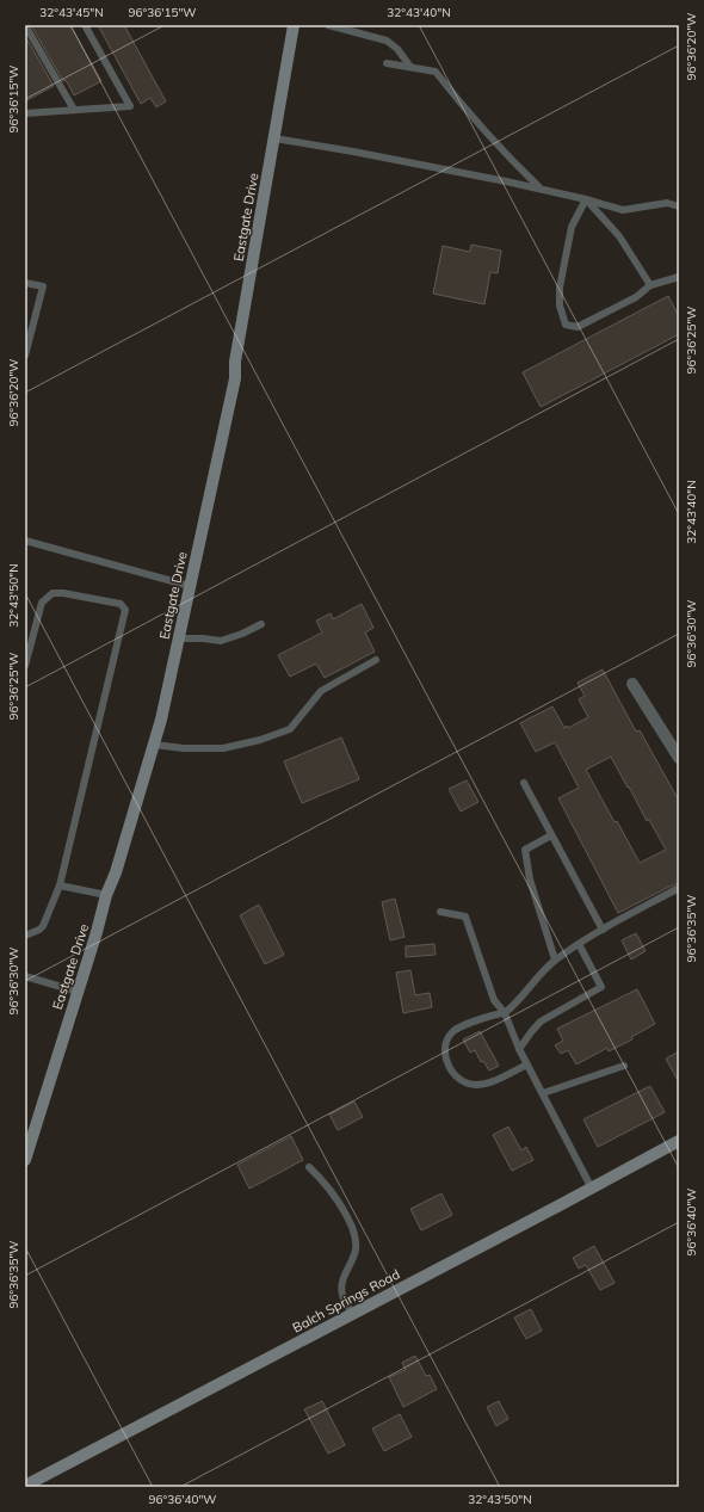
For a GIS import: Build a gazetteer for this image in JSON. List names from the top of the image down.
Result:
{
  "streets": {
    "street": ["Eastgate Drive", "Balch Springs Road"]
  },
  "coordinates": [
    "32°43'45\"N",
    "96°36'15\"W",
    "32°43'40\"N",
    "96°36'20\"W",
    "96°36'25\"W",
    "32°43'50\"N",
    "96°36'30\"W",
    "96°36'35\"W",
    "96°36'40\"W"
  ]
}
